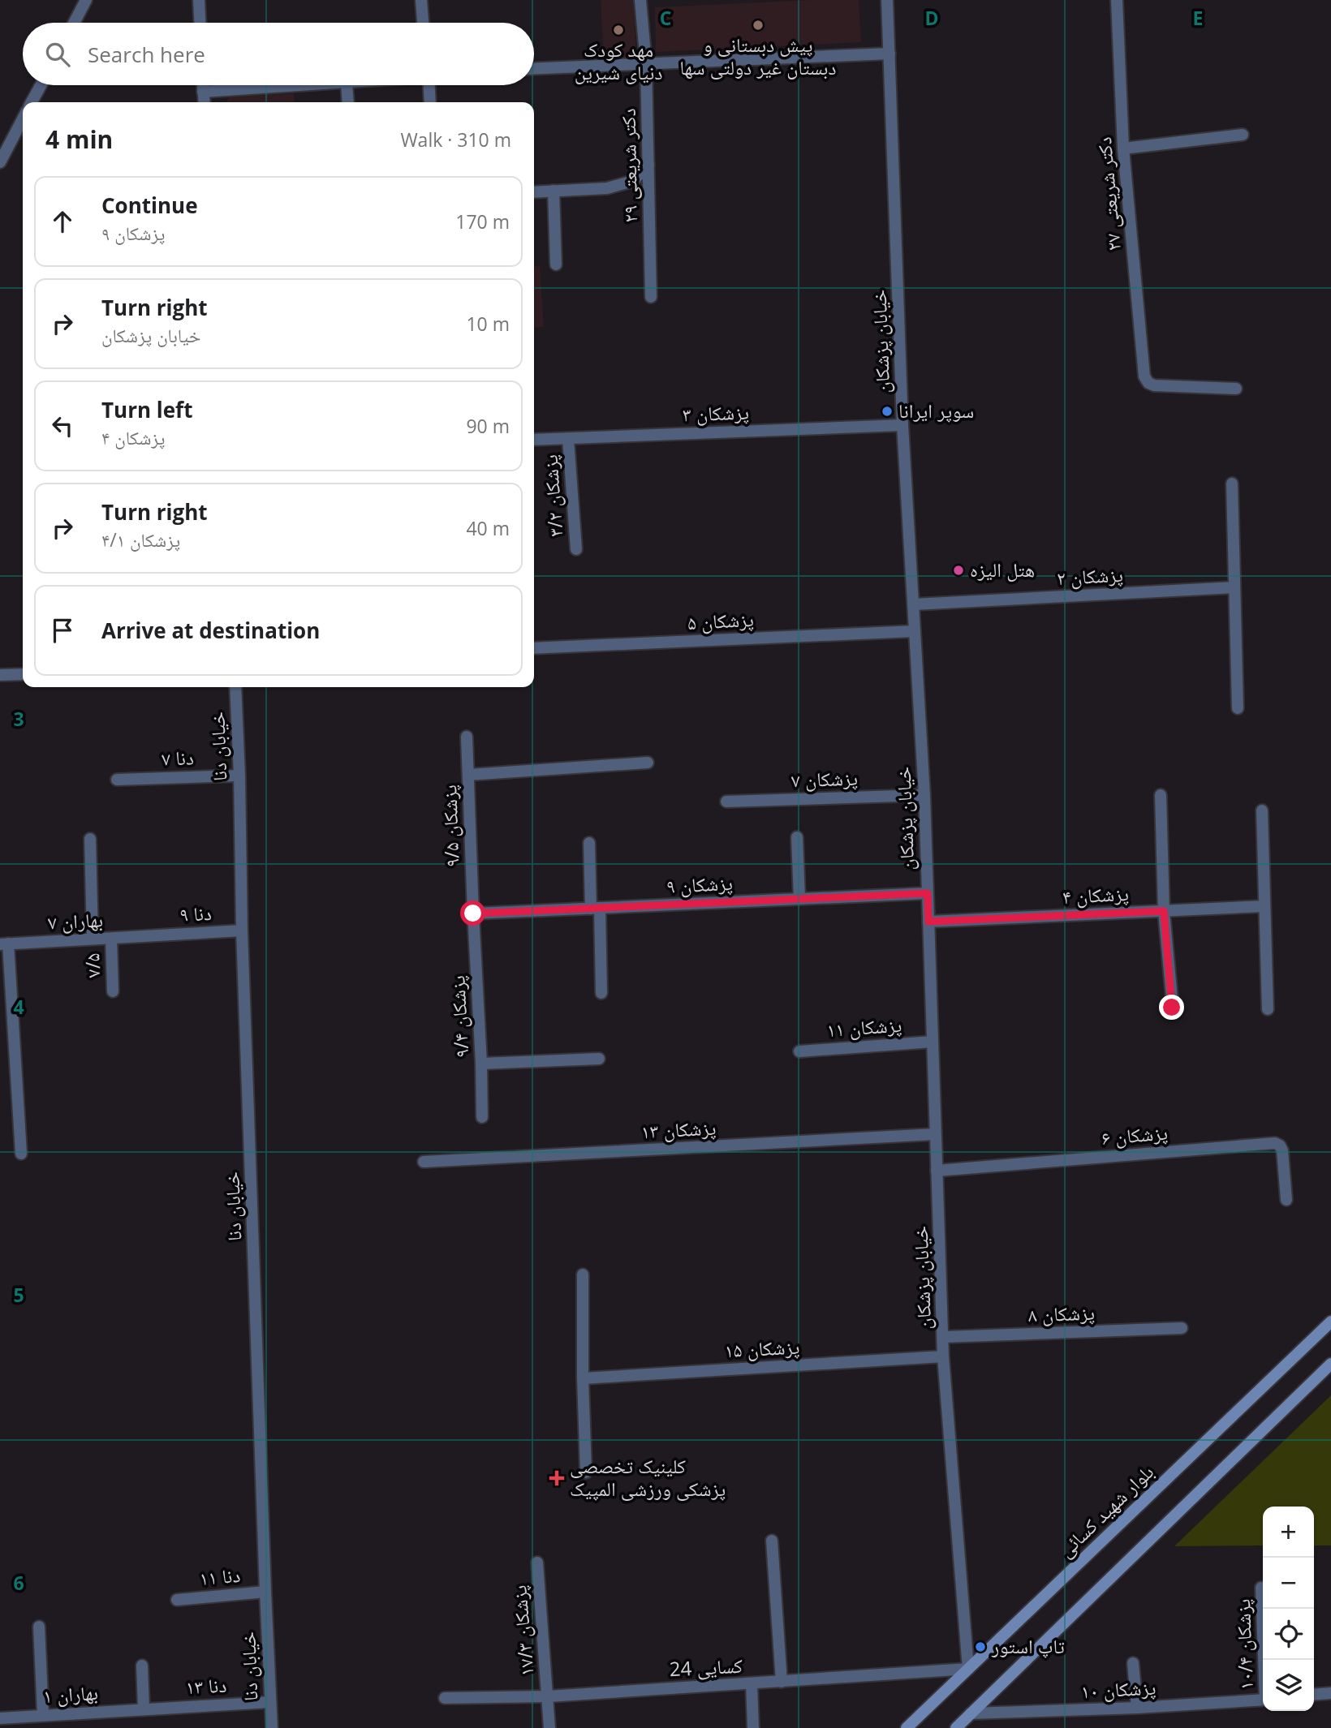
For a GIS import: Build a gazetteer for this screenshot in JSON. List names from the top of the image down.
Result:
{
  "streets": {
    "main road": ["بلوار شهید کسائی"],
    "street": [
      "۲۹ دکتر شریعتی",
      "۲۷ دکتر شریعتی",
      "خیابان پزشکان",
      "۳ پزشکان",
      "۳/۲ پزشکان",
      "۲ پزشکان",
      "۵ پزشکان",
      "خیابان دنا",
      "۷ دنا",
      "۷ پزشکان",
      "۹/۵ پزشکان",
      "۹ پزشکان",
      "۴ پزشکان",
      "۹ دنا",
      "۷ بهاران",
      "۷/۵",
      "۹/۴ پزشکان",
      "۱۱ پزشکان",
      "۱۳ پزشکان",
      "۶ پزشکان",
      "۸ پزشکان",
      "۱۵ پزشکان",
      "۱۱ دنا",
      "۱۷/۳ پزشکان",
      "۱۰/۴ پزشکان",
      "کسایی 24",
      "۱۳ دنا",
      "۱۰ پزشکان",
      "بهاران ۱"
    ]
  },
  "crossings": [
    ["خیابان پزشکان", "۳ پزشکان"],
    ["خیابان پزشکان", "۲ پزشکان"],
    ["خیابان پزشکان", "۵ پزشکان"],
    ["خیابان پزشکان", "۷ پزشکان"],
    ["خیابان پزشکان", "۹ پزشکان"],
    ["خیابان پزشکان", "۴ پزشکان"],
    ["خیابان پزشکان", "۱۱ پزشکان"],
    ["خیابان پزشکان", "۱۳ پزشکان"],
    ["خیابان پزشکان", "۶ پزشکان"],
    ["خیابان پزشکان", "۸ پزشکان"],
    ["خیابان پزشکان", "۱۵ پزشکان"],
    ["خیابان پزشکان", "بلوار شهید کسائی"],
    ["خیابان پزشکان", "کسایی 24"],
    ["۳ پزشکان", "۳/۲ پزشکان"],
    ["خیابان دنا", "۷ دنا"],
    ["خیابان دنا", "۹ دنا"],
    ["خیابان دنا", "۱۱ دنا"],
    ["خیابان دنا", "۱۳ دنا"],
    ["۹/۵ پزشکان", "۹ پزشکان"],
    ["۹/۵ پزشکان", "۹/۴ پزشکان"],
    ["۹ پزشکان", "۹/۴ پزشکان"],
    ["۹ دنا", "۷ بهاران"],
    ["۷ بهاران", "۷/۵"],
    ["بلوار شهید کسائی", "کسایی 24"],
    ["۱۷/۳ پزشکان", "کسایی 24"],
    ["۱۳ دنا", "بهاران ۱"]
  ],
  "places": {
    "other": [
      "پیش دبستانی و دبستان غیر دولتی سها",
      "مهد کودک دنیای شیرین",
      "سوپر ایرانا",
      "هتل الیزه",
      "تاپ استور"
    ],
    "health": ["کلینیک تخصصی پزشکی ورزشی المپیک"]
  },
  "page": {
    "search": "Search here",
    "heading": ["4 min", "Walk · 310 m"],
    "list": [
      ["Continue", "۹ پزشکان", "170 m"],
      ["Turn right", "خیابان پزشکان", "10 m"],
      ["Turn left", "۴ پزشکان", "90 m"],
      ["Turn right", "۴/۱ پزشکان", "40 m"],
      "Arrive at destination"
    ],
    "map_buttons": ["+", "−"]
  },
  "grid": {
    "columns": ["C", "D", "E"],
    "rows": [
      "3",
      "4",
      "5",
      "6"
    ]
  }
}
